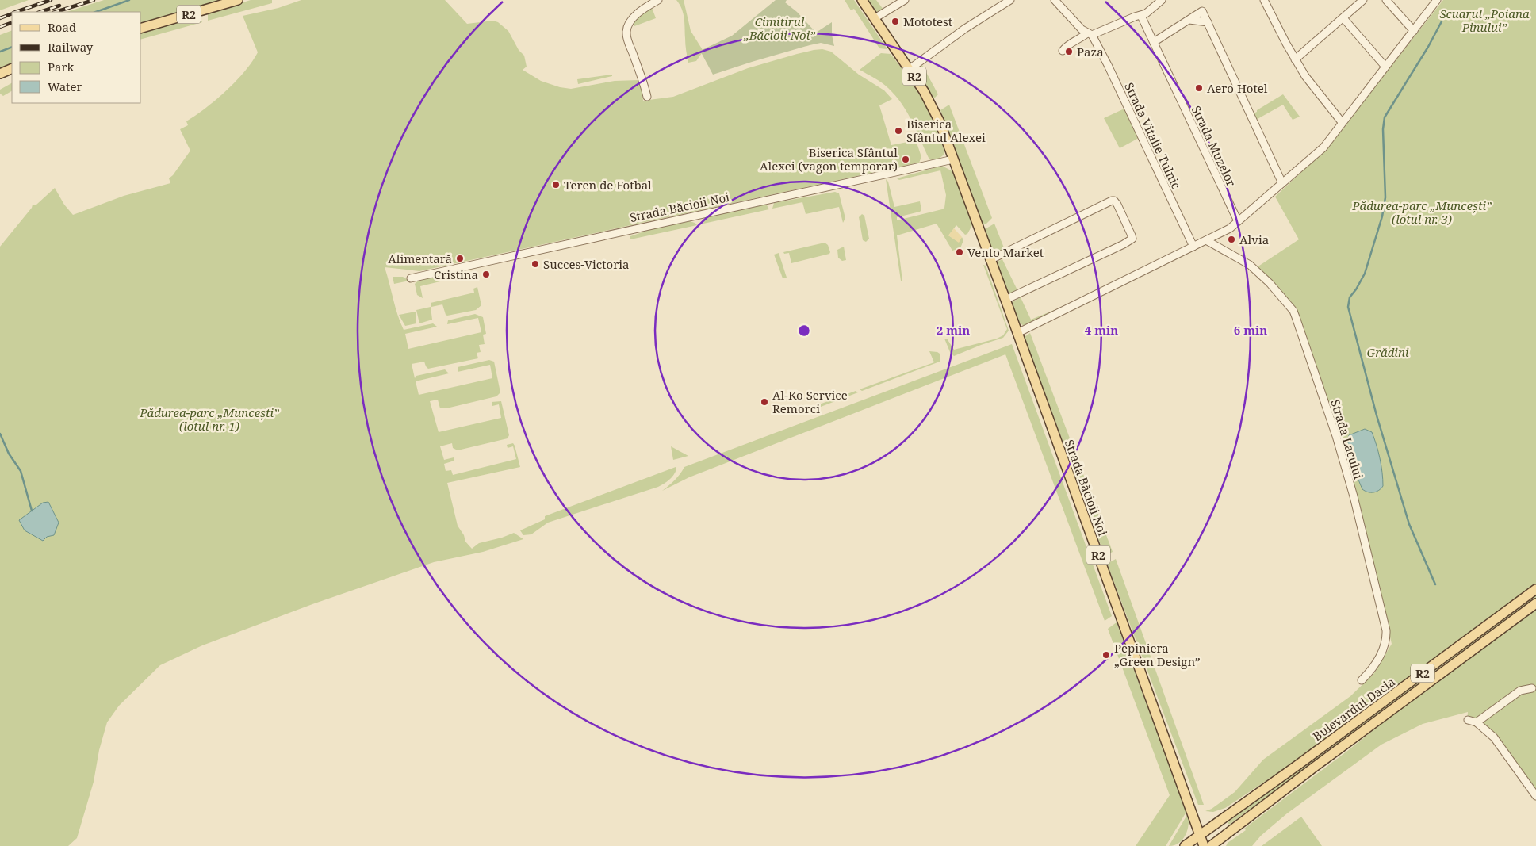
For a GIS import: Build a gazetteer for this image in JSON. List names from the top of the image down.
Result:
{
  "streets": {
    "main road": ["R2", "Strada Băcioii Noi", "Bulevardul Dacia"],
    "street": ["Strada Vitalie Tulnic", "Strada Muzelor", "Strada Lacului"]
  },
  "crossings": [
    ["Strada Băcioii Noi", "Bulevardul Dacia"]
  ],
  "parks": [
    "Scuarul „Poiana Pinului”",
    "Cimitirul „Băcioii Noi”",
    "Pădurea-parc „Muncești” (lotul nr. 3)",
    "Grădini",
    "Pădurea-parc „Muncești” (lotul nr. 1)"
  ],
  "places": [
    "Mototest",
    "Paza",
    "Aero Hotel",
    "Biserica Sfântul Alexei",
    "Biserica Sfântul Alexei (vagon temporar)",
    "Teren de Fotbal",
    "Alvia",
    "Vento Market",
    "Alimentară",
    "Succes-Victoria",
    "Cristina",
    "Al-Ko Service Remorci",
    "Pepiniera „Green Design”"
  ],
  "legend": [
    "Road",
    "Railway",
    "Park",
    "Water"
  ],
  "rings": ["2 min", "4 min", "6 min"]
}
